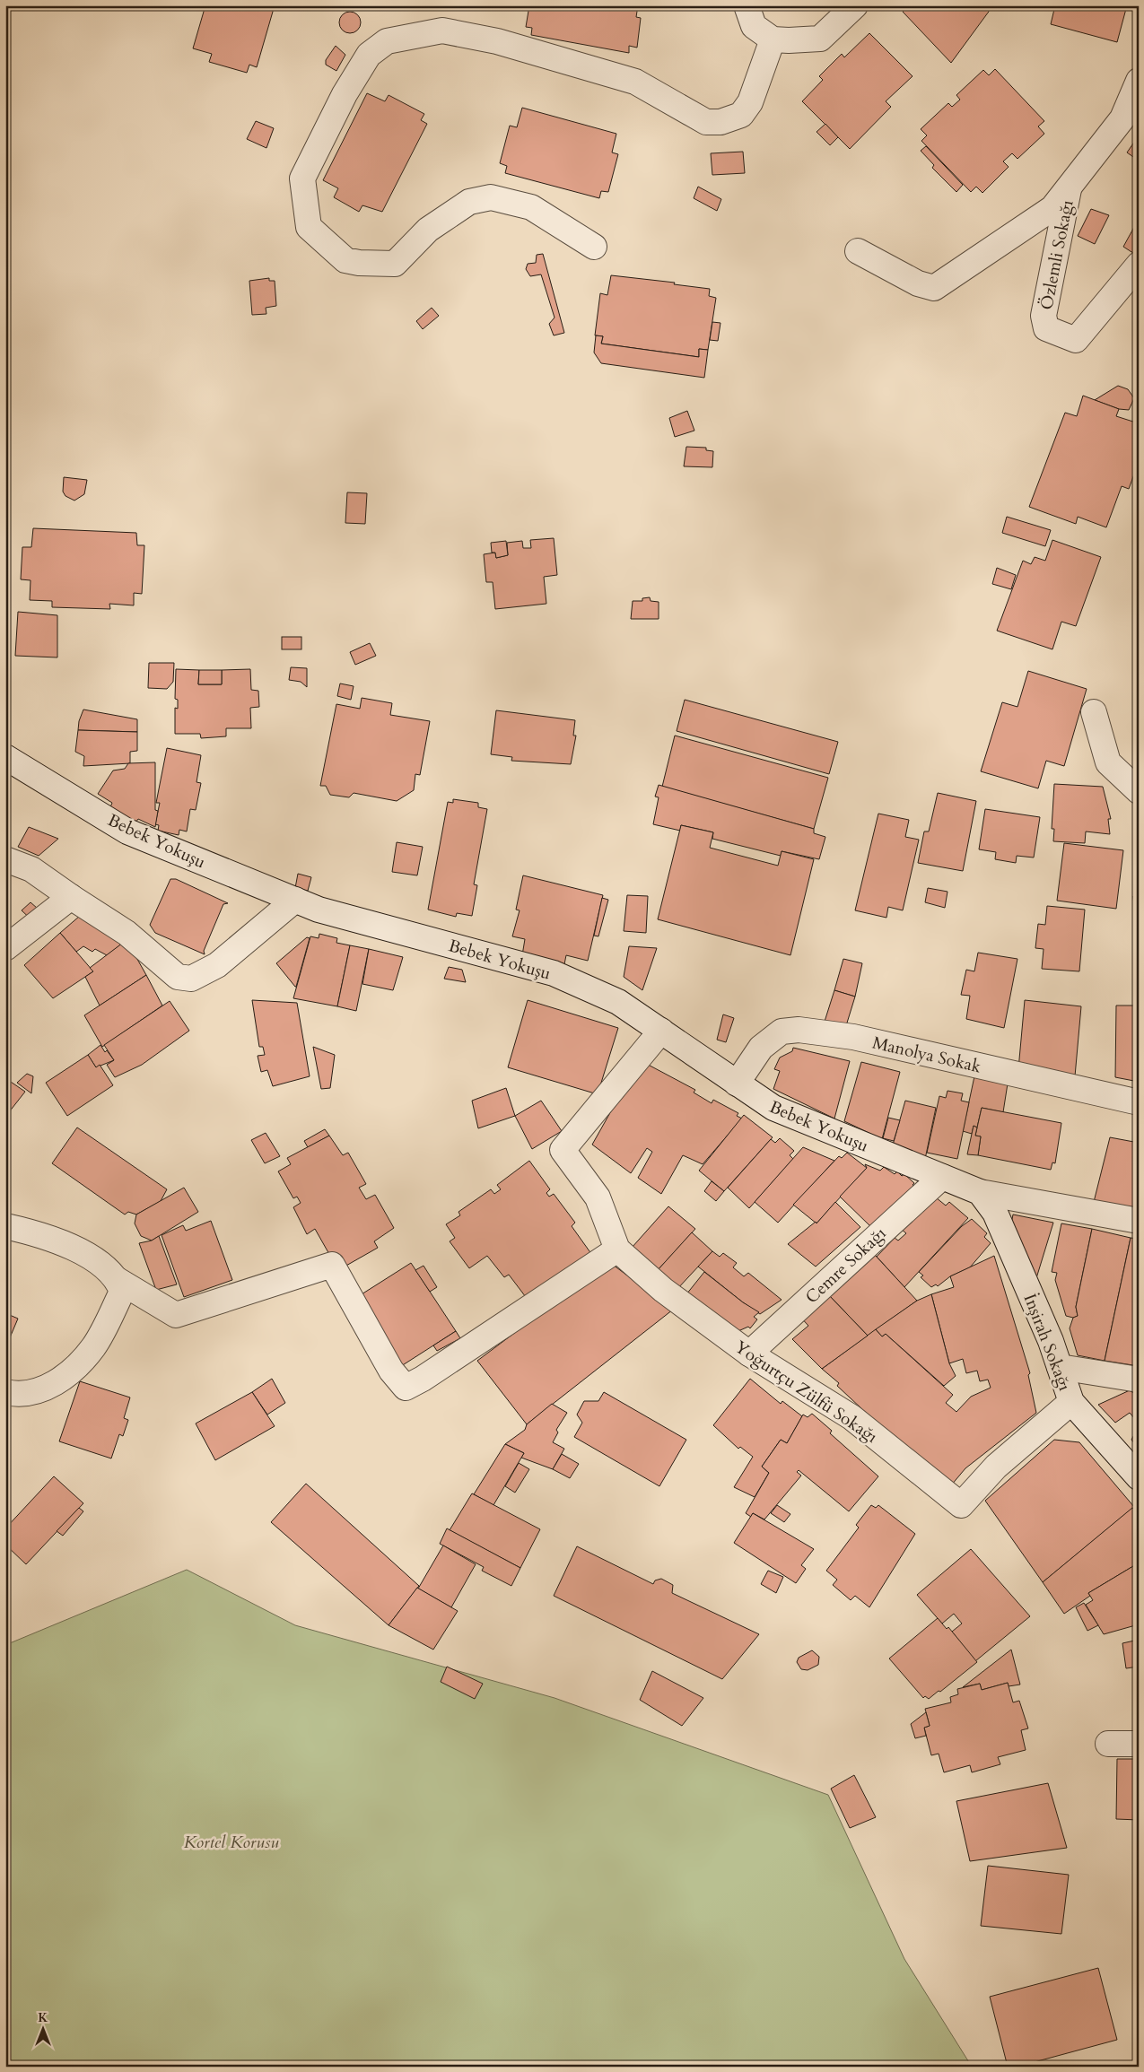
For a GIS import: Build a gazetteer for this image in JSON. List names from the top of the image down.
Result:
{
  "streets": {
    "street": [
      "Özlemli Sokağı",
      "Bebek Yokuşu",
      "Manolya Sokak",
      "Cemre Sokağı",
      "İnşirah Sokağı",
      "Yoğurtçu Zülfü Sokağı"
    ]
  },
  "crossings": [
    ["Bebek Yokuşu", "Manolya Sokak"],
    ["Bebek Yokuşu", "Cemre Sokağı"],
    ["Bebek Yokuşu", "İnşirah Sokağı"],
    ["Cemre Sokağı", "Yoğurtçu Zülfü Sokağı"],
    ["İnşirah Sokağı", "Yoğurtçu Zülfü Sokağı"]
  ],
  "parks": ["Kortel Korusu"],
  "north": "top"
}
